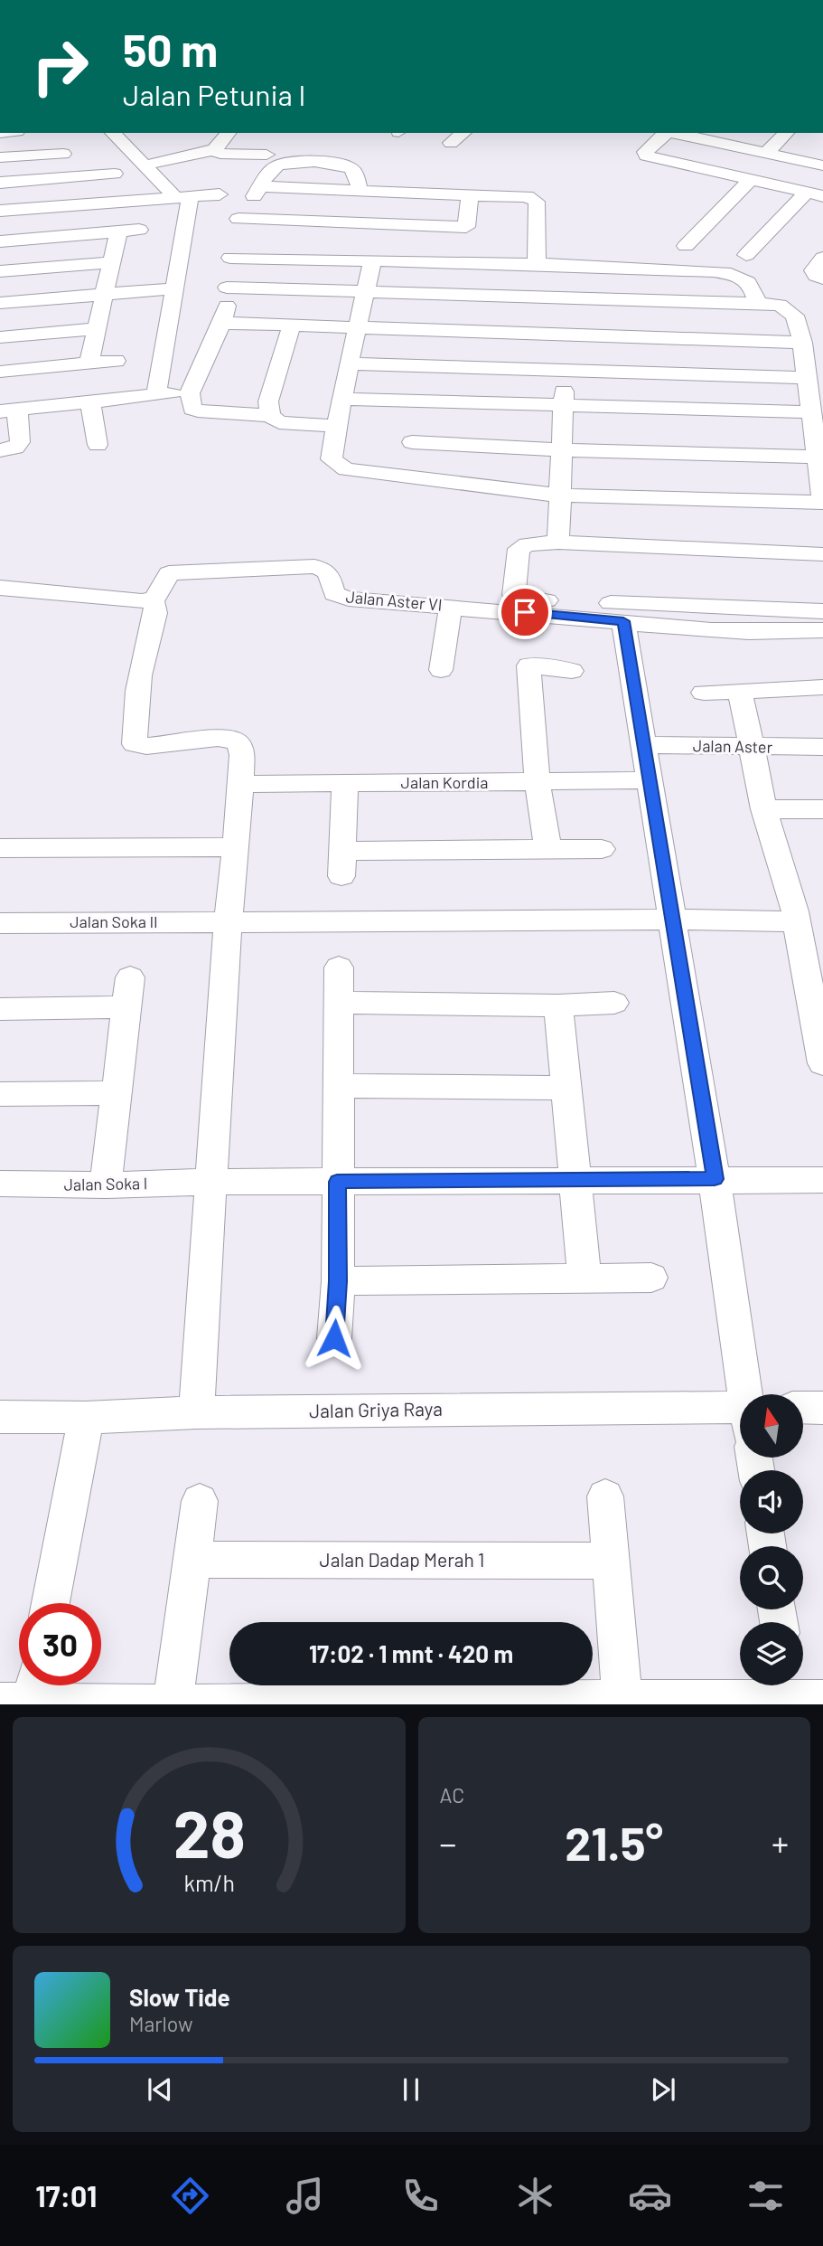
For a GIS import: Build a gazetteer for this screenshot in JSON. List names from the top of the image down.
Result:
{
  "streets": {
    "street": [
      "Jalan Aster VI",
      "Jalan Aster",
      "Jalan Kordia",
      "Jalan Soka II",
      "Jalan Soka I",
      "Jalan Griya Raya",
      "Jalan Dadap Merah 1"
    ]
  },
  "north": "top",
  "page": {
    "turn": ["50 m", "Jalan Petunia I"],
    "limit": "30",
    "trip": "17:02 · 1 mnt · 420 m",
    "tile": "AC",
    "heat": ["−", "21.5°", "+"],
    "song": ["Slow Tide", "Marlow"],
    "tabs": "17:01",
    "gauge": ["28", "km/h"]
  }
}
